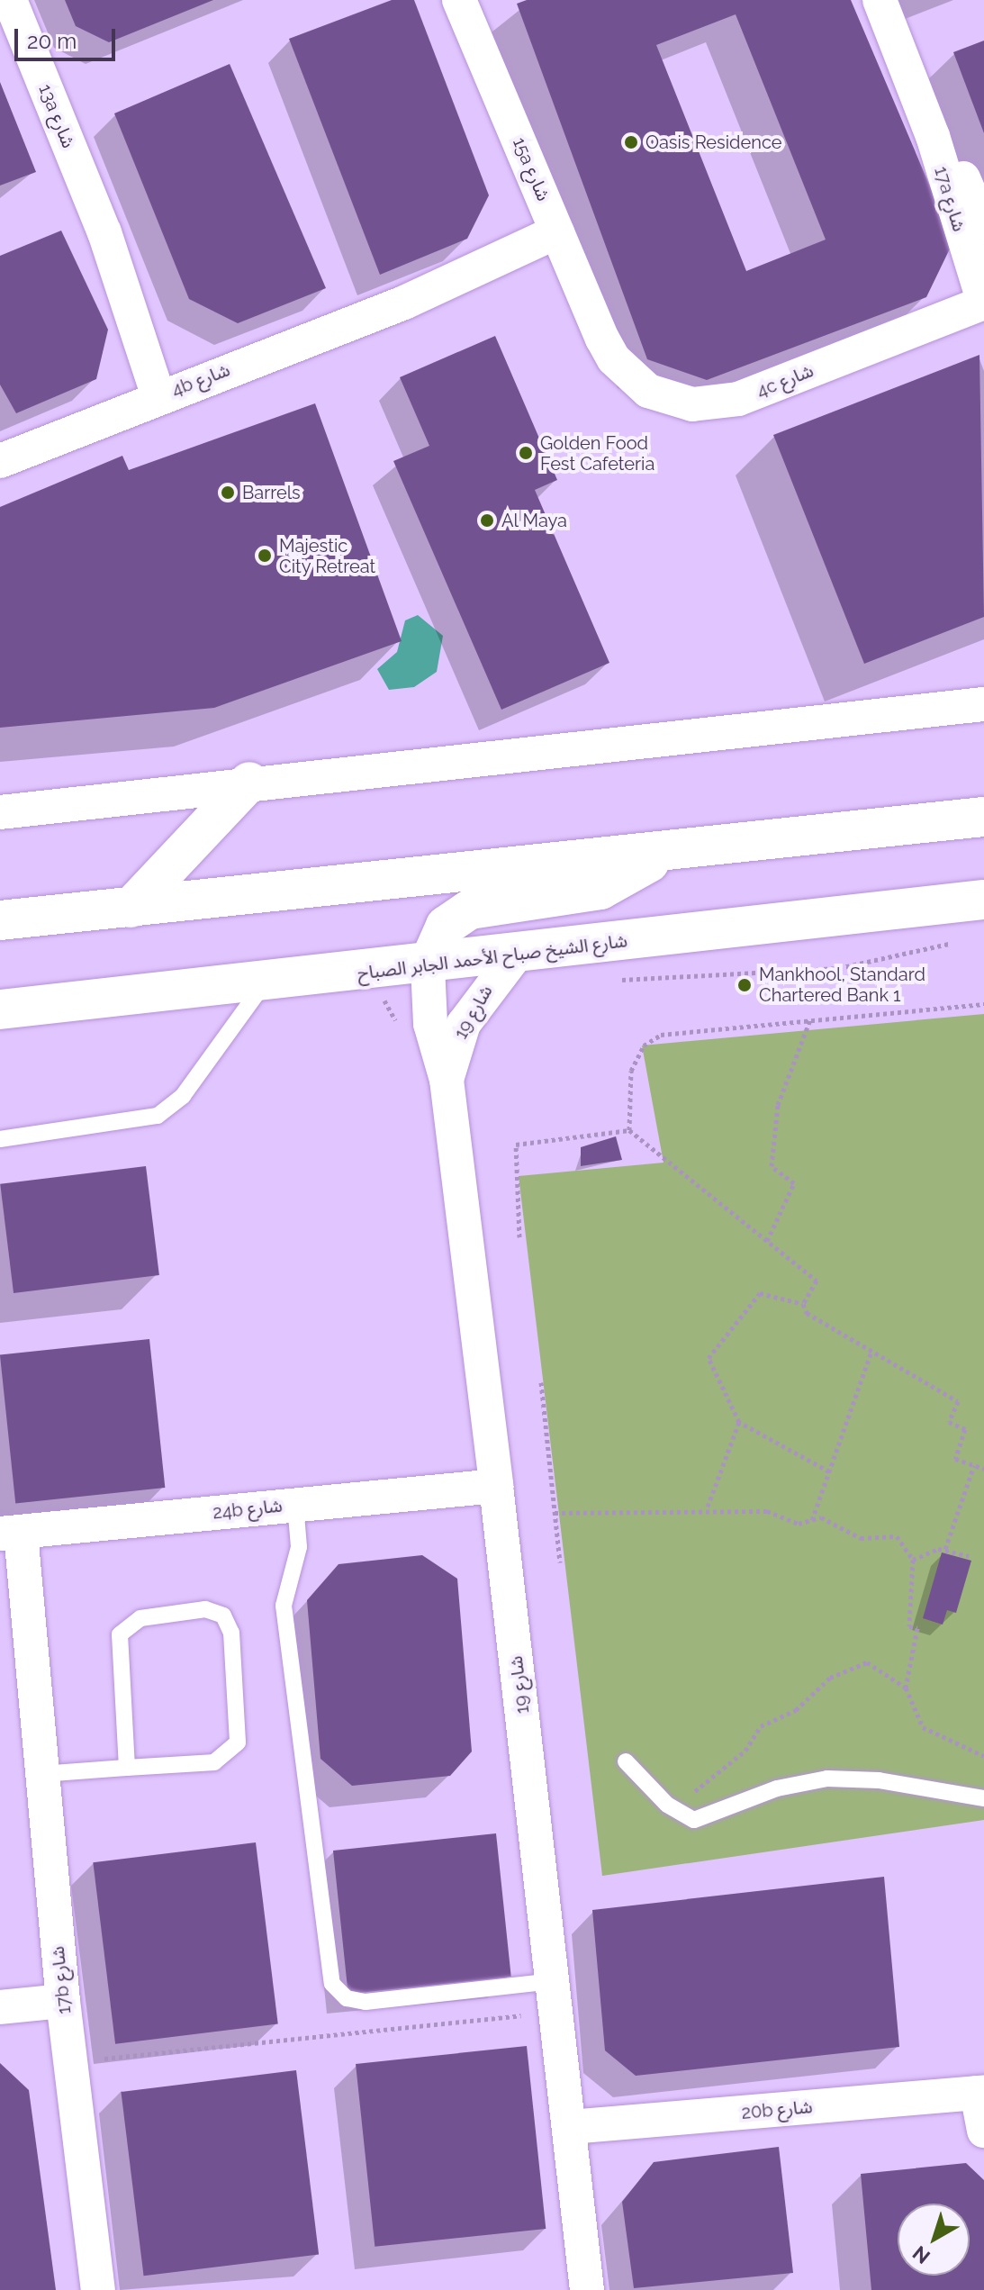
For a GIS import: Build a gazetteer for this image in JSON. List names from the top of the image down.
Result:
{
  "streets": {
    "main road": ["شارع الشيخ صباح الأحمد الجابر الصباح"],
    "street": [
      "13a شارع",
      "15a شارع",
      "17a شارع",
      "4b شارع",
      "4c شارع",
      "شارع 19",
      "24b شارع",
      "17b شارع",
      "20b شارع"
    ]
  },
  "crossings": [
    ["13a شارع", "4b شارع"],
    ["15a شارع", "4b شارع"],
    ["15a شارع", "4c شارع"],
    ["17a شارع", "4c شارع"],
    ["شارع الشيخ صباح الأحمد الجابر الصباح", "شارع 19"],
    ["شارع 19", "24b شارع"],
    ["شارع 19", "20b شارع"],
    ["24b شارع", "17b شارع"]
  ],
  "places": [
    "Oasis Residence",
    "Golden Food Fest Cafeteria",
    "Barrels",
    "Al Maya",
    "Majestic City Retreat",
    "Mankhool, Standard Chartered Bank 1"
  ],
  "scale_bar": "20 m",
  "north": "bottom left"
}
